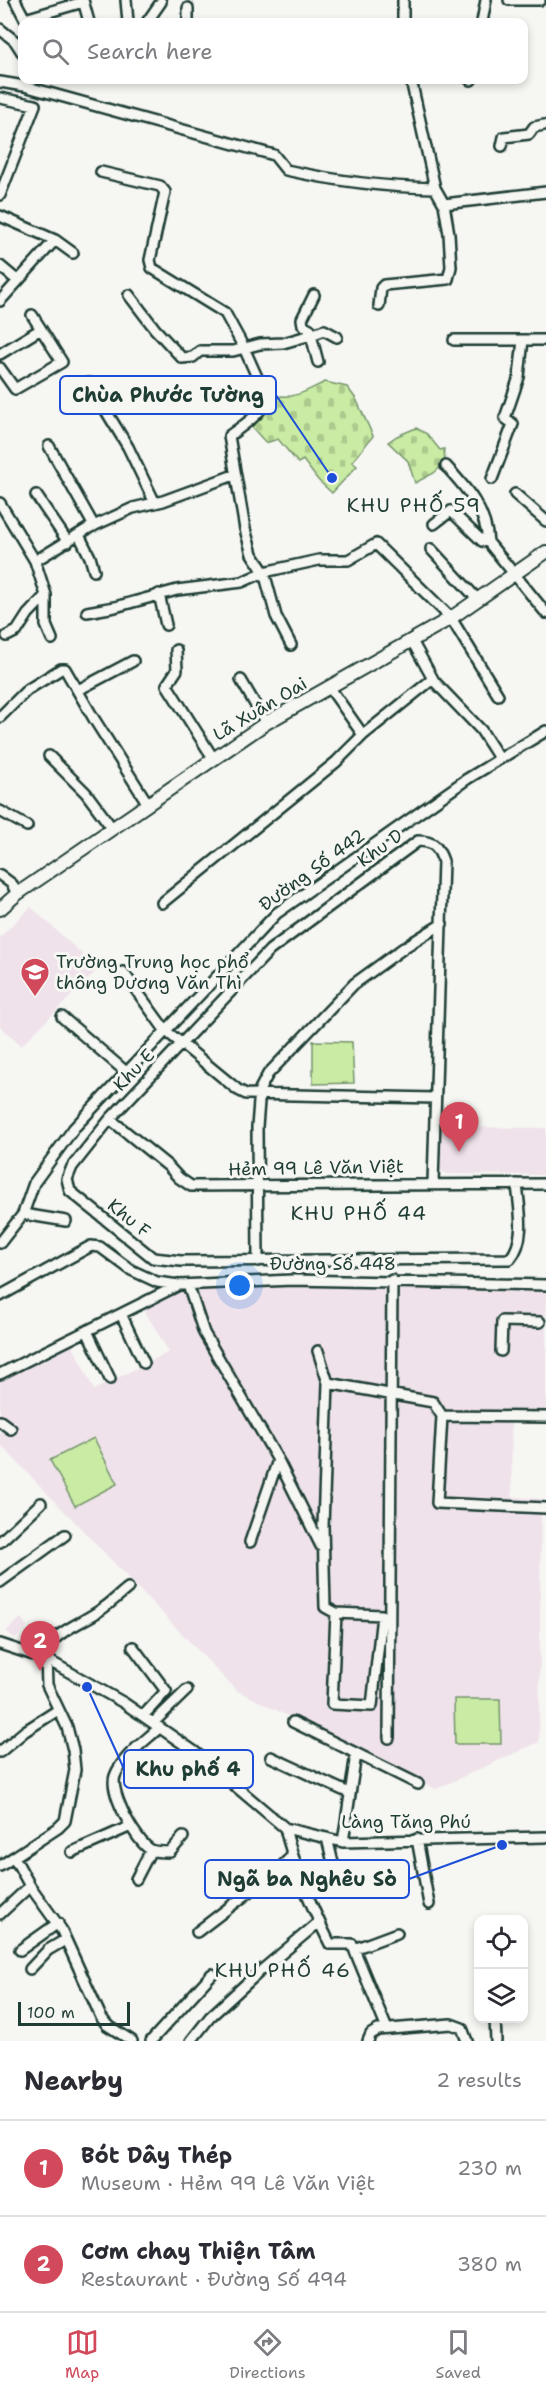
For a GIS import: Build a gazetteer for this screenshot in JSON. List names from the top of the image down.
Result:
{
  "streets": {
    "main road": ["Lã Xuân Oai"],
    "street": [
      "Khu D",
      "Đường Số 442",
      "Khu E",
      "Hẻm 99 Lê Văn Việt",
      "Khu F",
      "Đường Số 448",
      "Làng Tăng Phú"
    ]
  },
  "crossings": [
    ["Khu D", "Khu E"],
    ["Khu E", "Hẻm 99 Lê Văn Việt"],
    ["Khu E", "Khu F"],
    ["Hẻm 99 Lê Văn Việt", "Khu F"]
  ],
  "districts": ["KHU PHỐ 59", "KHU PHỐ 44", "KHU PHỐ 46"],
  "places": {
    "other": ["Chùa Phước Tường", "Khu phố 4", "Ngã ba Nghêu Sò"],
    "school or university": ["Trường Trung học phổ thông Dương Văn Thì"]
  },
  "scale_bar": "100 m",
  "page": {
    "search": "Search here",
    "pins": ["1", "2"],
    "scale": "100 m",
    "heading": ["Nearby", "2 results"],
    "list": [
      {
        "mark": "1",
        "name": "Bót Dây Thép",
        "note": "Museum · Hẻm 99 Lê Văn Việt",
        "value": "230 m"
      },
      {
        "mark": "2",
        "name": "Cơm chay Thiện Tâm",
        "note": "Restaurant · Đường Số 494",
        "value": "380 m"
      }
    ],
    "nav": ["Map", "Directions", "Saved"]
  }
}
